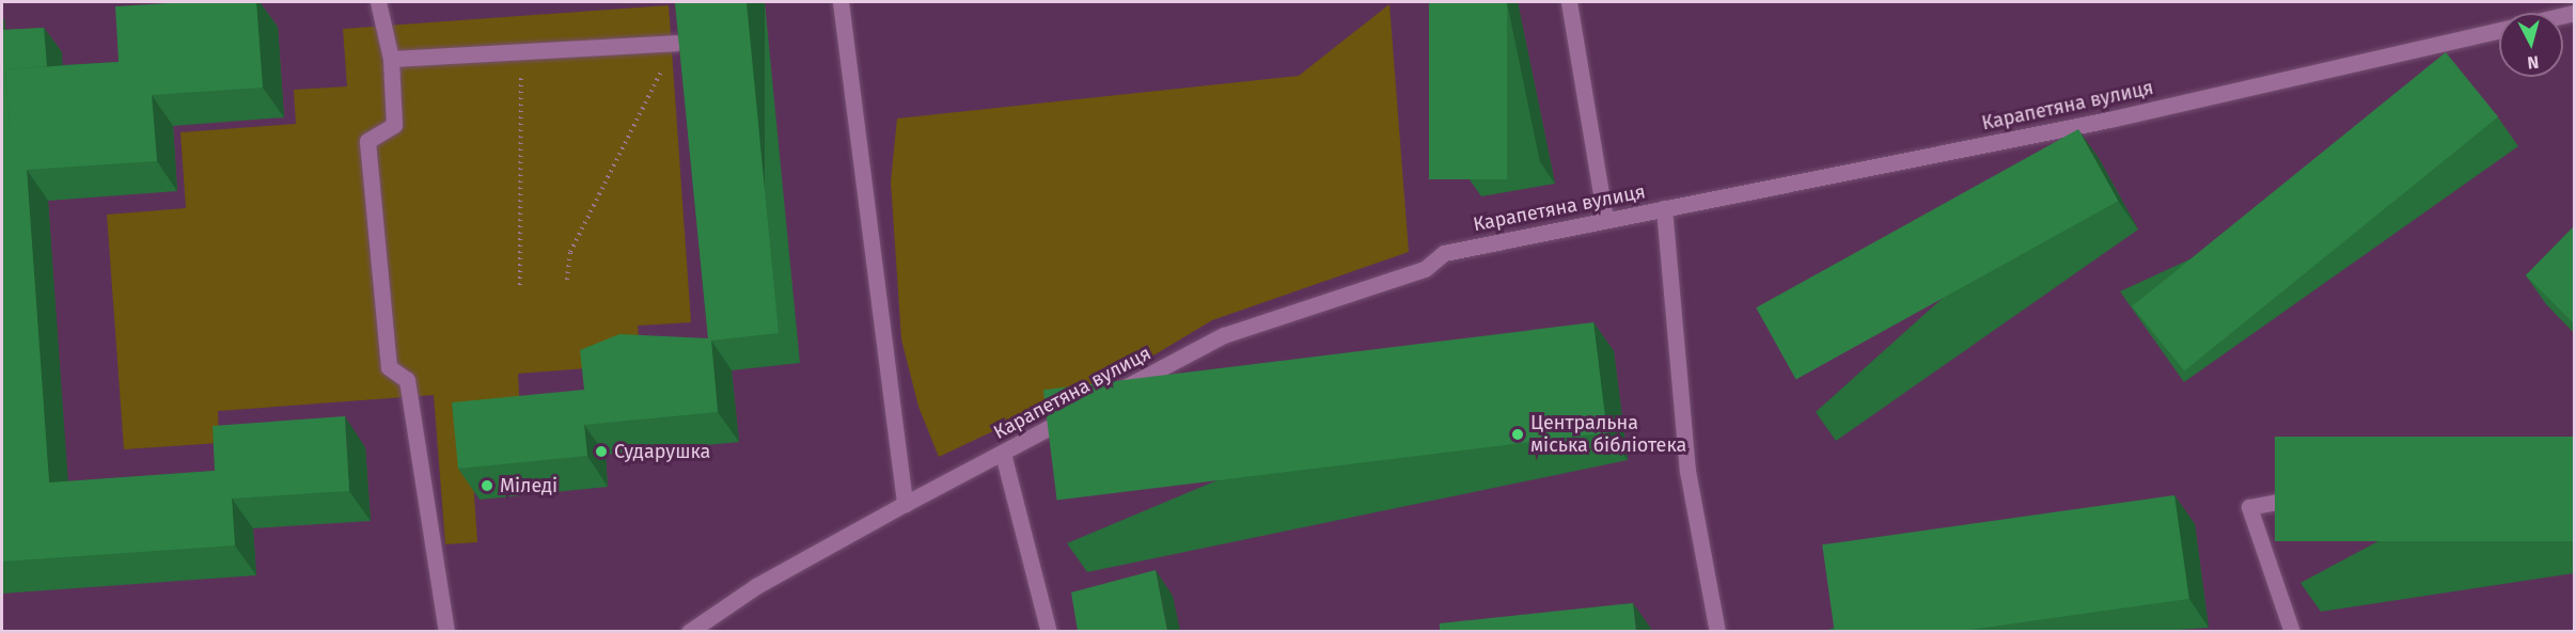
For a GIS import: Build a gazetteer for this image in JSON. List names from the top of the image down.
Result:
{
  "streets": {
    "street": ["Карапетяна вулиця"]
  },
  "places": ["Центральна міська бібліотека", "Сударушка", "Міледі"],
  "north": "bottom"
}
